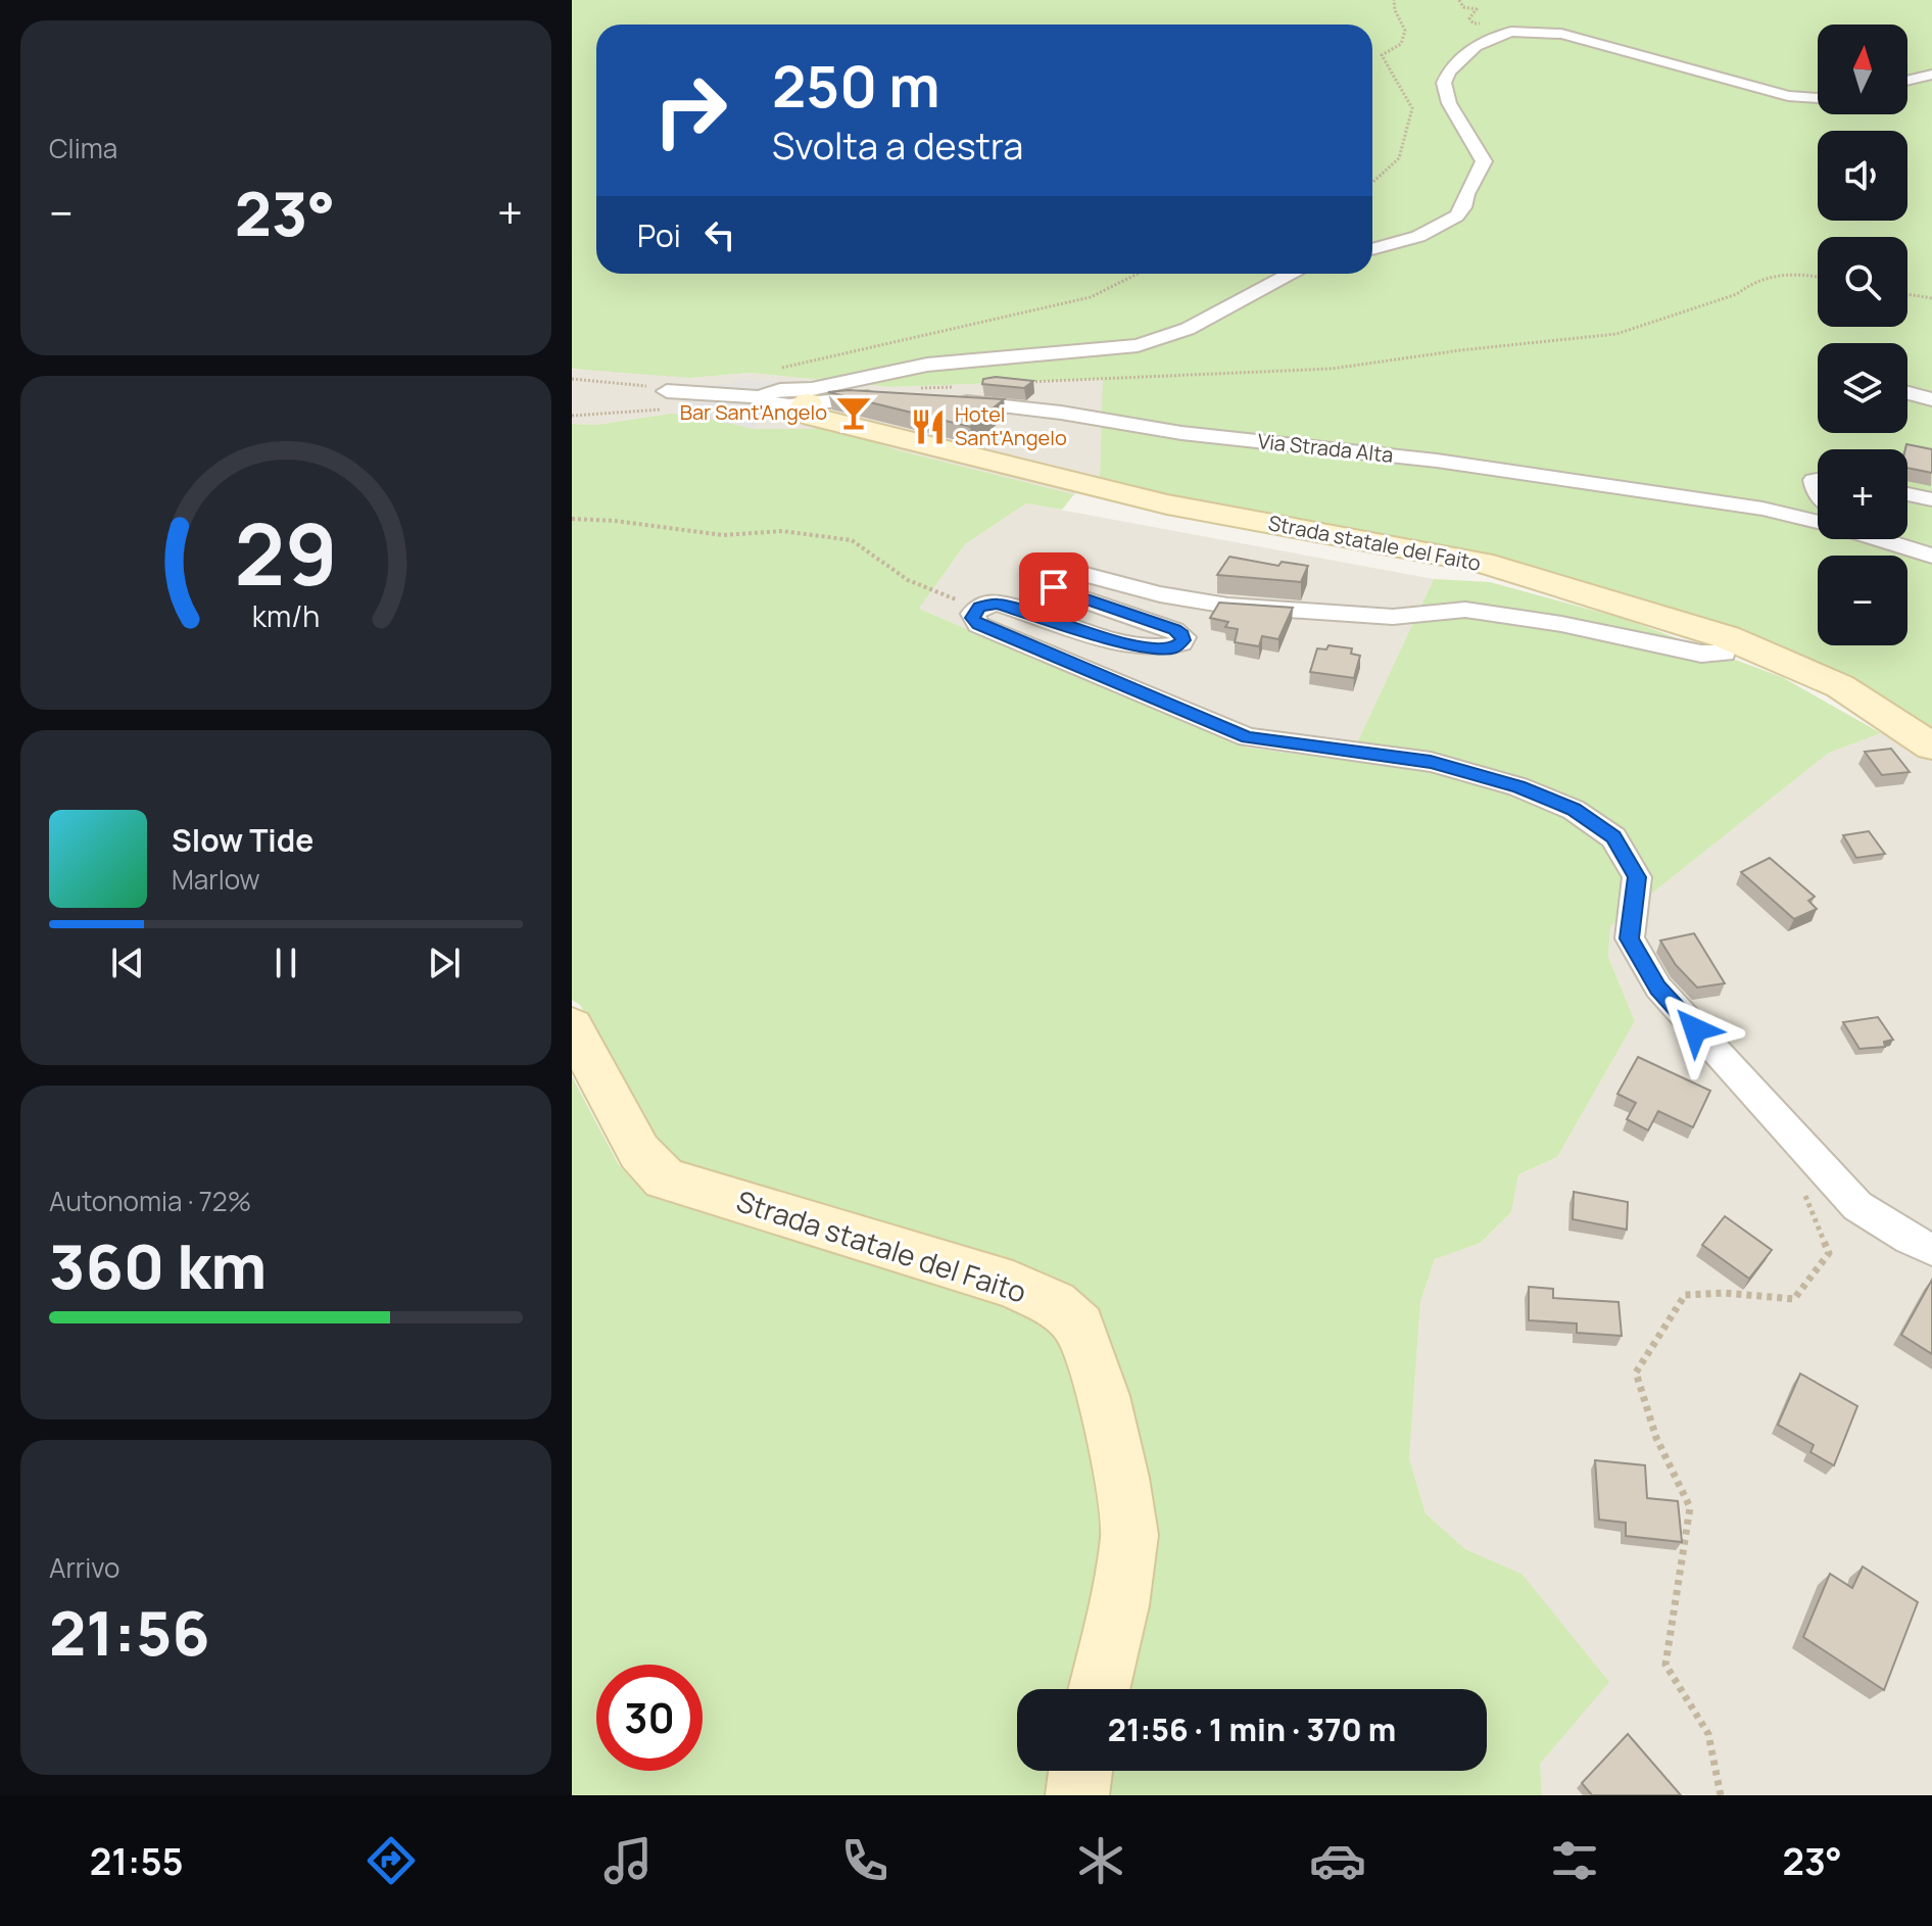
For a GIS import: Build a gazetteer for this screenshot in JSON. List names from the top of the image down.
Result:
{
  "streets": {
    "street": ["Via Strada Alta", "Strada statale del Faito"]
  },
  "places": {
    "bar": ["Bar Sant'Angelo"],
    "restaurant": ["Hotel Sant'Angelo"]
  },
  "north": "top",
  "page": {
    "tile": [
      "Clima",
      ["Autonomia · 72%", "360 km"],
      ["Arrivo", "21:56"]
    ],
    "map_buttons": ["+", "−"],
    "turn": ["250 m", "Svolta a destra"],
    "heat": ["−", "23°", "+"],
    "then": "Poi",
    "song": ["Slow Tide", "Marlow"],
    "limit": "30",
    "trip": "21:56 · 1 min · 370 m",
    "tabs": ["21:55", "23°"],
    "gauge": ["29", "km/h"]
  }
}
